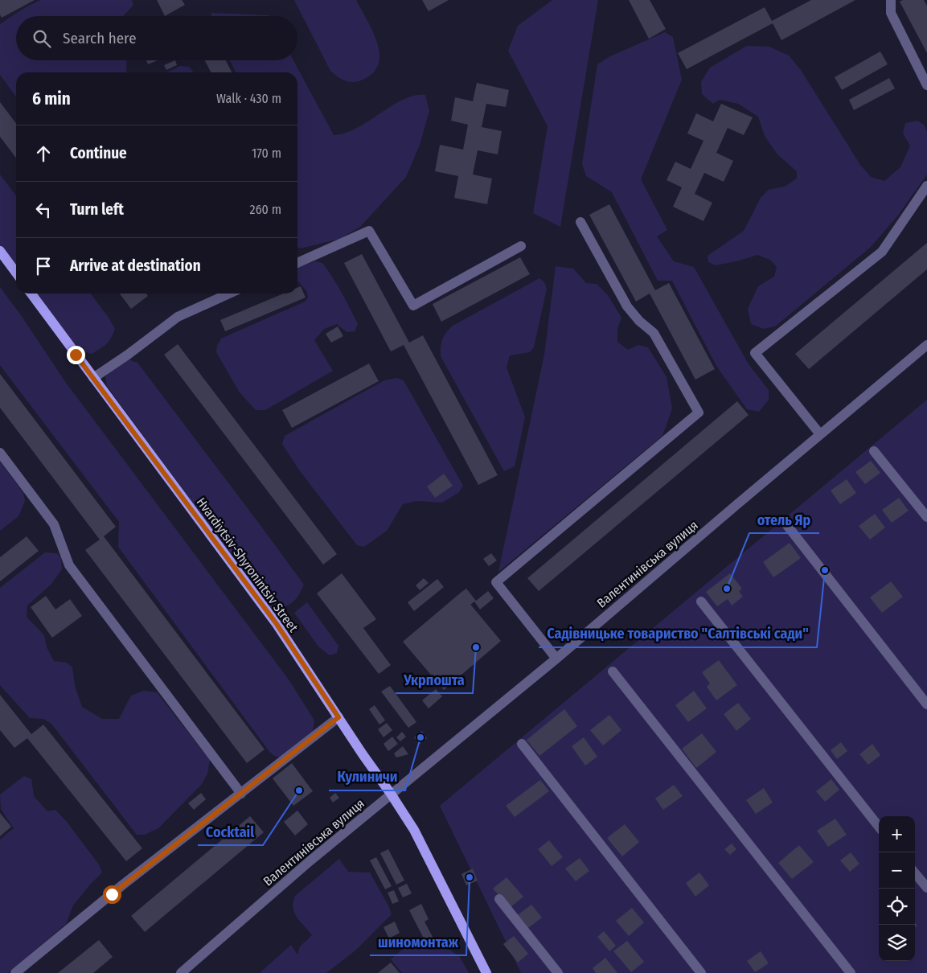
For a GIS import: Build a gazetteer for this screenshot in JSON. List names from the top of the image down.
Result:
{
  "streets": {
    "main road": ["Hvardiytsiv-Shyronintsiv Street"],
    "street": ["Валентинівська вулиця"]
  },
  "crossings": [
    ["Валентинівська вулиця", "Hvardiytsiv-Shyronintsiv Street"]
  ],
  "places": [
    "Садівницьке товариство \"Салтівські сади\"",
    "отель Яр",
    "Укрпошта",
    "Кулиничи",
    "Cocktail",
    "шиномонтаж"
  ],
  "page": {
    "search": "Search here",
    "heading": ["6 min", "Walk · 430 m"],
    "list": [
      ["Continue", "170 m"],
      ["Turn left", "260 m"],
      "Arrive at destination"
    ],
    "map_buttons": ["+", "−"]
  }
}
